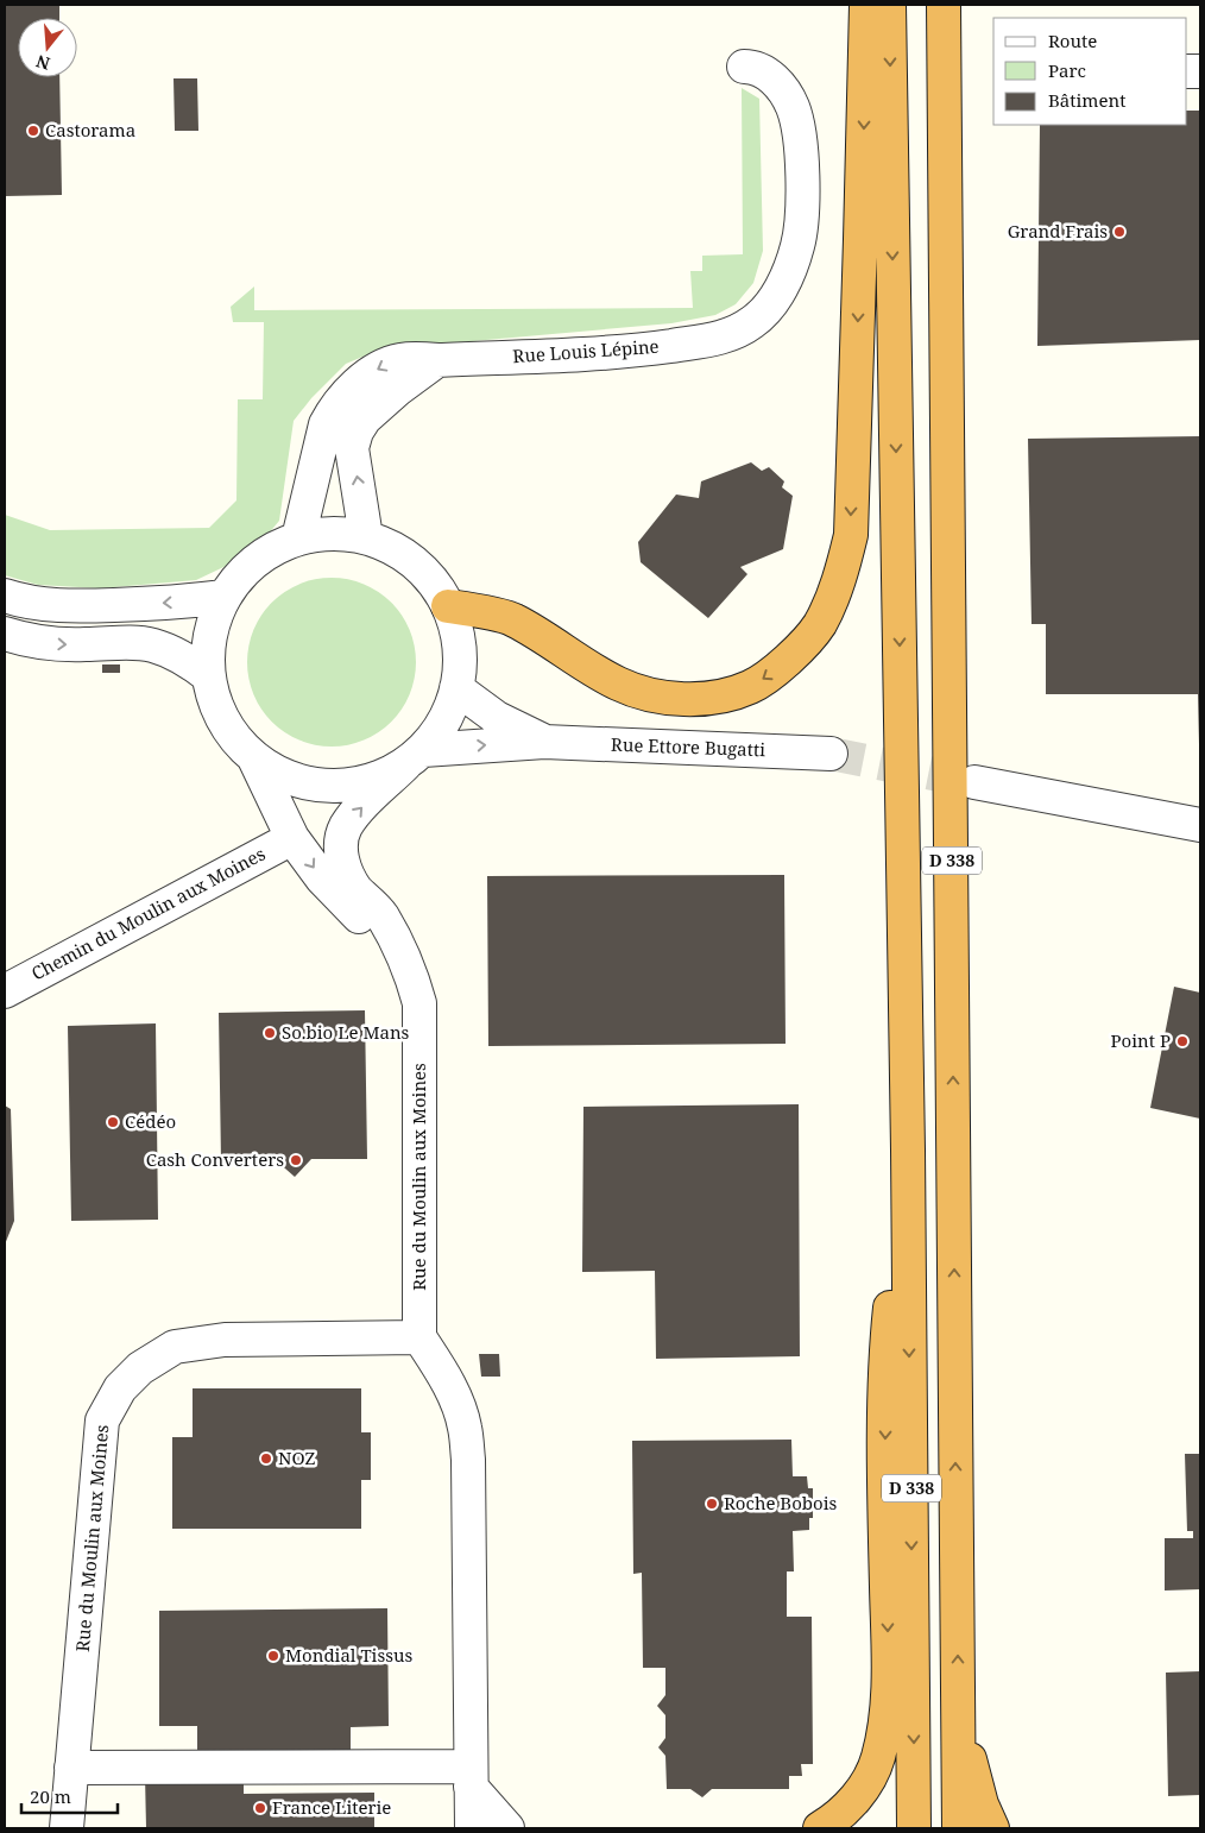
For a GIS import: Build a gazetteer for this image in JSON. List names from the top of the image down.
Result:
{
  "streets": {
    "highway": ["D 338"],
    "street": [
      "Rue Louis Lépine",
      "Rue Ettore Bugatti",
      "Chemin du Moulin aux Moines",
      "Rue du Moulin aux Moines"
    ]
  },
  "crossings": [
    ["Rue Louis Lépine", "Rue du Moulin aux Moines"],
    ["Rue Ettore Bugatti", "Rue du Moulin aux Moines"],
    ["Chemin du Moulin aux Moines", "Rue du Moulin aux Moines"]
  ],
  "places": [
    "Castorama",
    "Grand Frais",
    "So.bio Le Mans",
    "Point P",
    "Cédéo",
    "Cash Converters",
    "NOZ",
    "Roche Bobois",
    "Mondial Tissus",
    "France Literie"
  ],
  "legend": ["Route", "Parc", "Bâtiment"],
  "scale_bar": "20 m",
  "north": "bottom"
}
